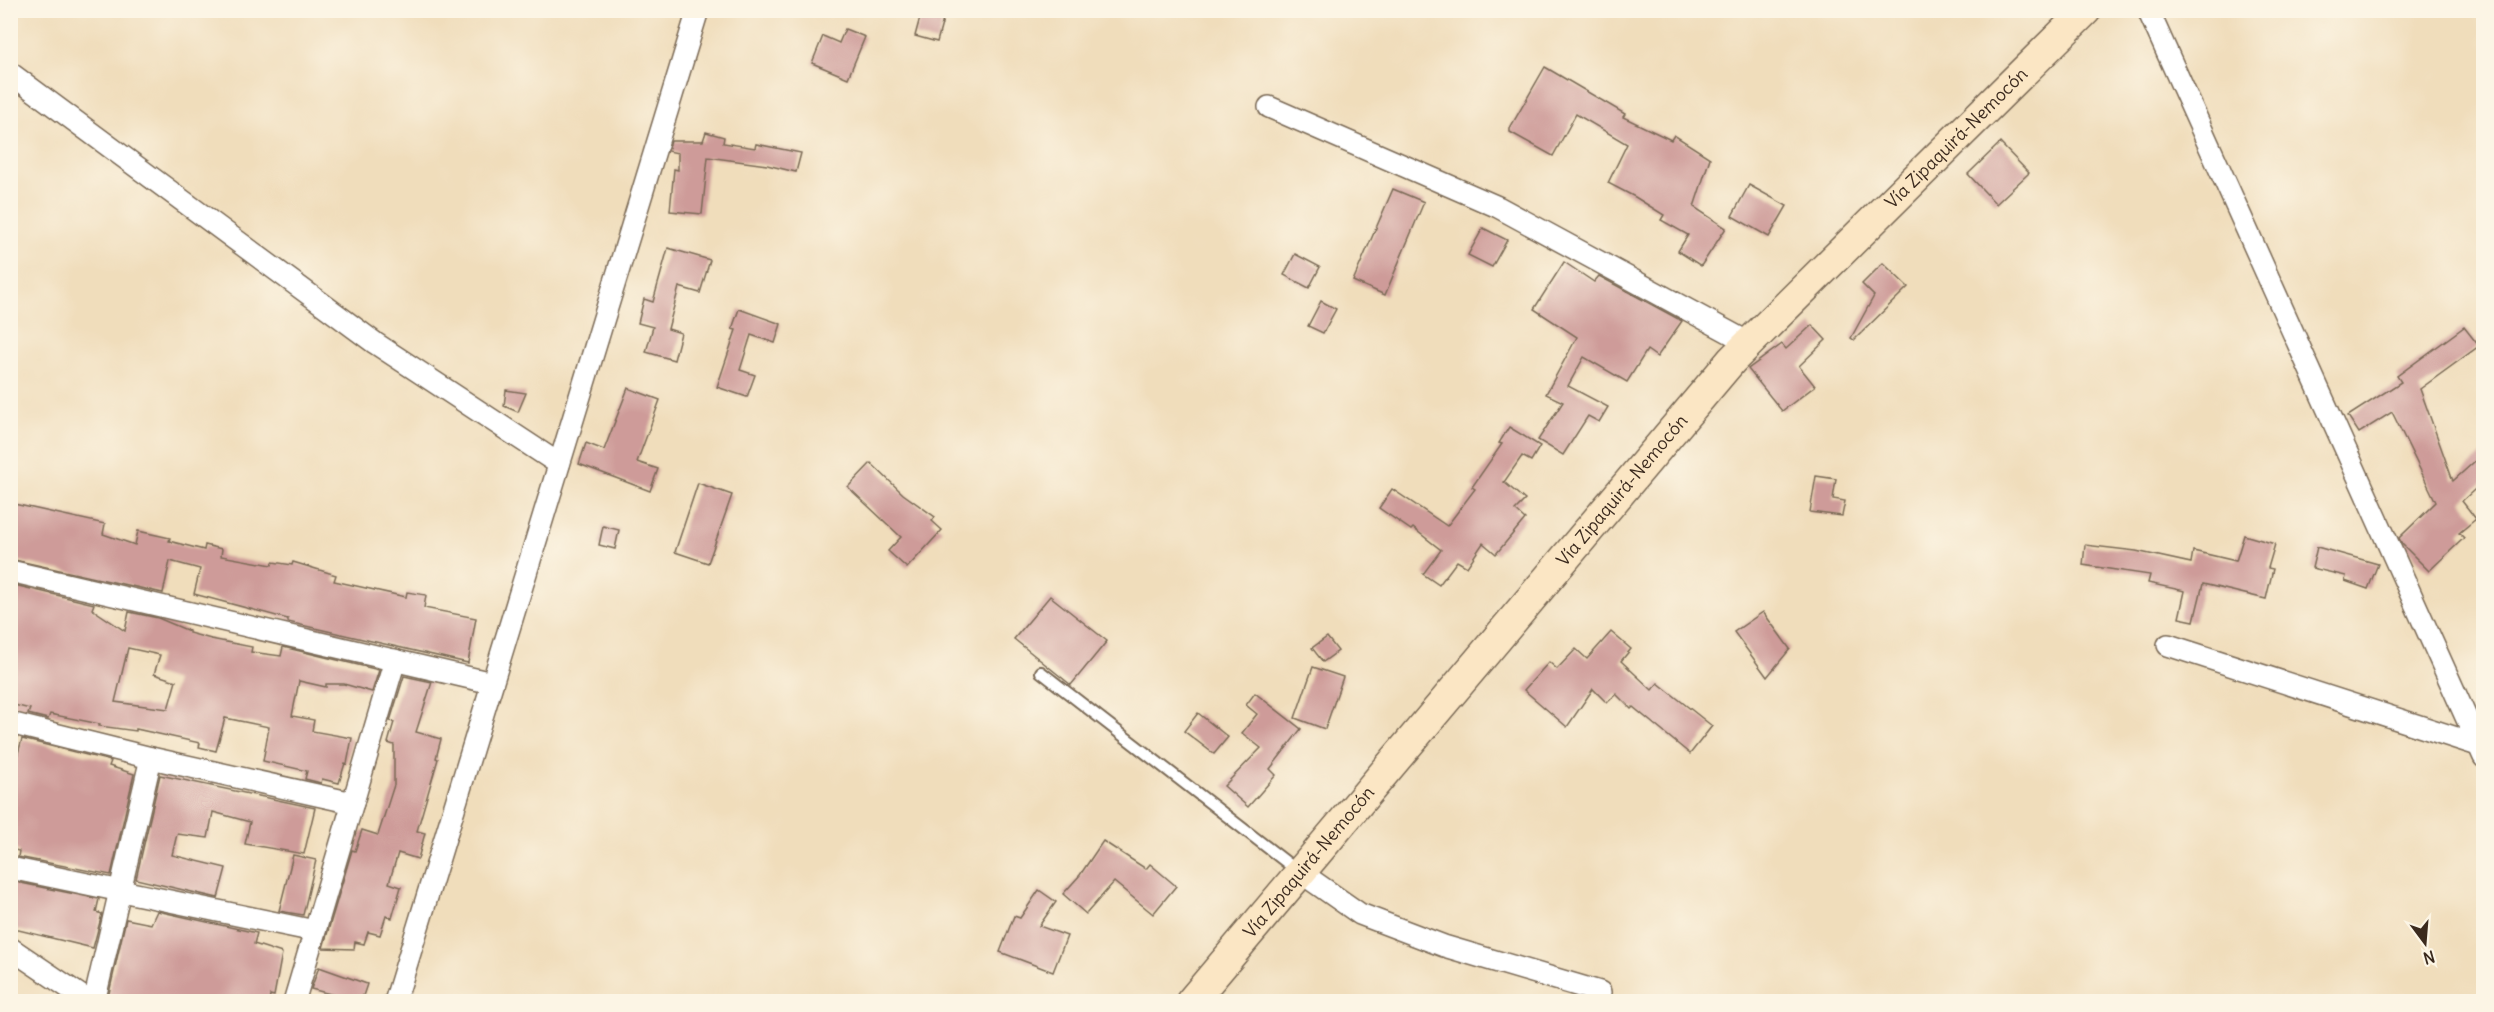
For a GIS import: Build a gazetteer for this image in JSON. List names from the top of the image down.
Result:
{
  "streets": {
    "main road": ["Vía Zipaquirá-Nemocón"]
  },
  "north": "bottom"
}
